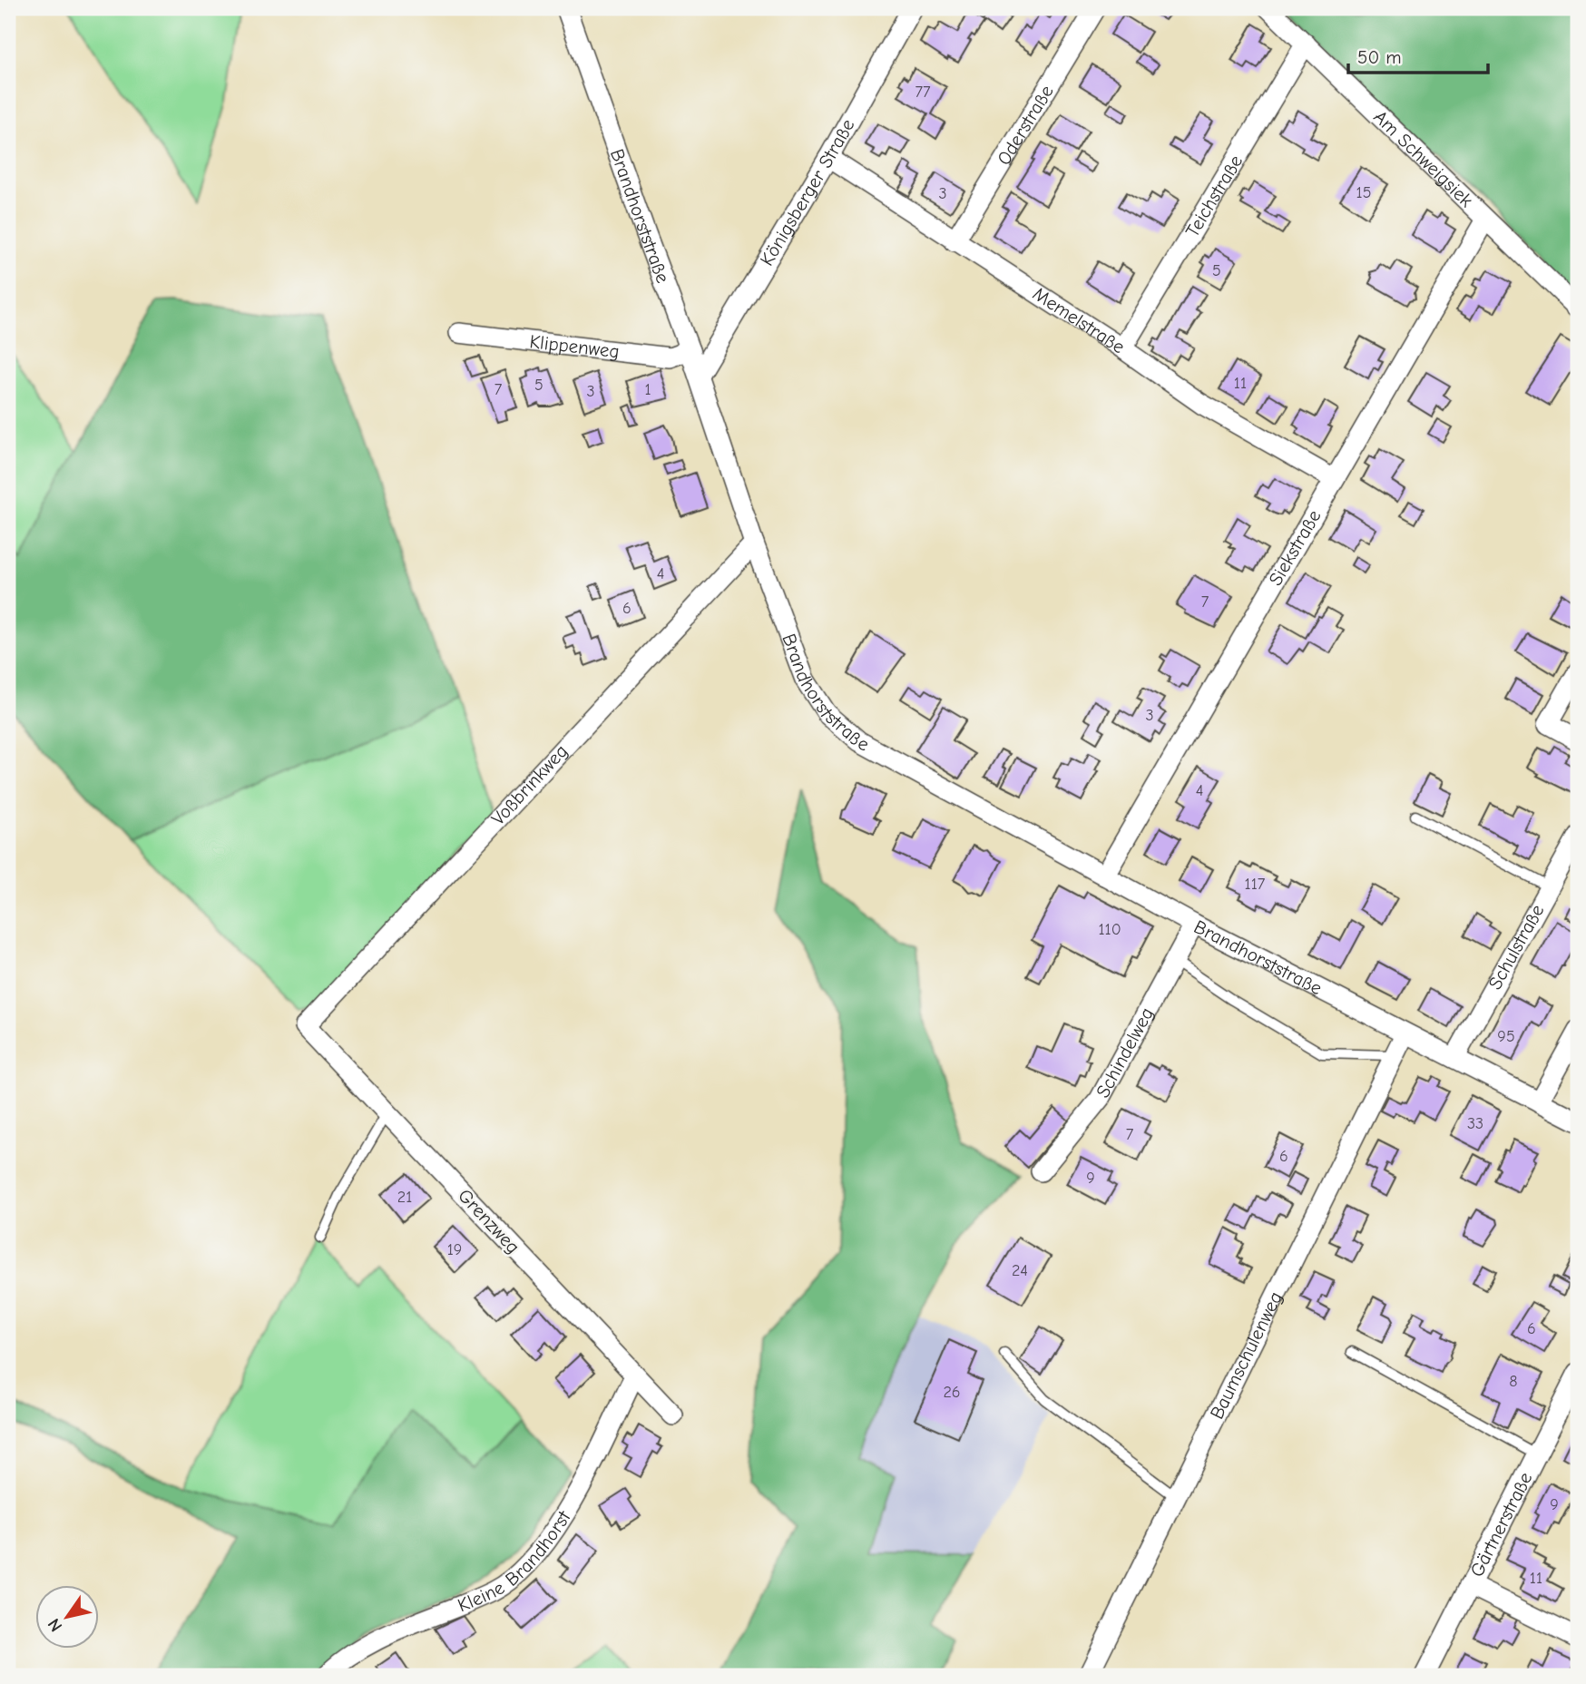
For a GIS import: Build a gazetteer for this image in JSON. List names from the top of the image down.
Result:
{
  "streets": {
    "street": [
      "Oderstraße",
      "Am Schweigsiek",
      "Königsberger Straße",
      "Teichstraße",
      "Brandhorststraße",
      "Memelstraße",
      "Klippenweg",
      "Siekstraße",
      "Voßbrinkweg",
      "Schulstraße",
      "Schindelweg",
      "Grenzweg",
      "Baumschulenweg",
      "Gärtnerstraße",
      "Kleine Brandhorst"
    ]
  },
  "crossings": [
    ["Oderstraße", "Memelstraße"],
    ["Am Schweigsiek", "Teichstraße"],
    ["Am Schweigsiek", "Siekstraße"],
    ["Königsberger Straße", "Brandhorststraße"],
    ["Königsberger Straße", "Memelstraße"],
    ["Teichstraße", "Memelstraße"],
    ["Brandhorststraße", "Klippenweg"],
    ["Brandhorststraße", "Siekstraße"],
    ["Brandhorststraße", "Voßbrinkweg"],
    ["Brandhorststraße", "Schulstraße"],
    ["Brandhorststraße", "Schindelweg"],
    ["Brandhorststraße", "Baumschulenweg"],
    ["Memelstraße", "Siekstraße"],
    ["Voßbrinkweg", "Grenzweg"],
    ["Grenzweg", "Kleine Brandhorst"]
  ],
  "house_numbers": [
    "77",
    "15",
    "3",
    "5",
    "11",
    "5",
    "7",
    "1",
    "3",
    "4",
    "7",
    "6",
    "3",
    "4",
    "117",
    "110",
    "95",
    "33",
    "7",
    "6",
    "9",
    "21",
    "19",
    "24",
    "6",
    "8",
    "26",
    "9",
    "11"
  ],
  "scale_bar": "50 m",
  "north": "bottom left"
}
